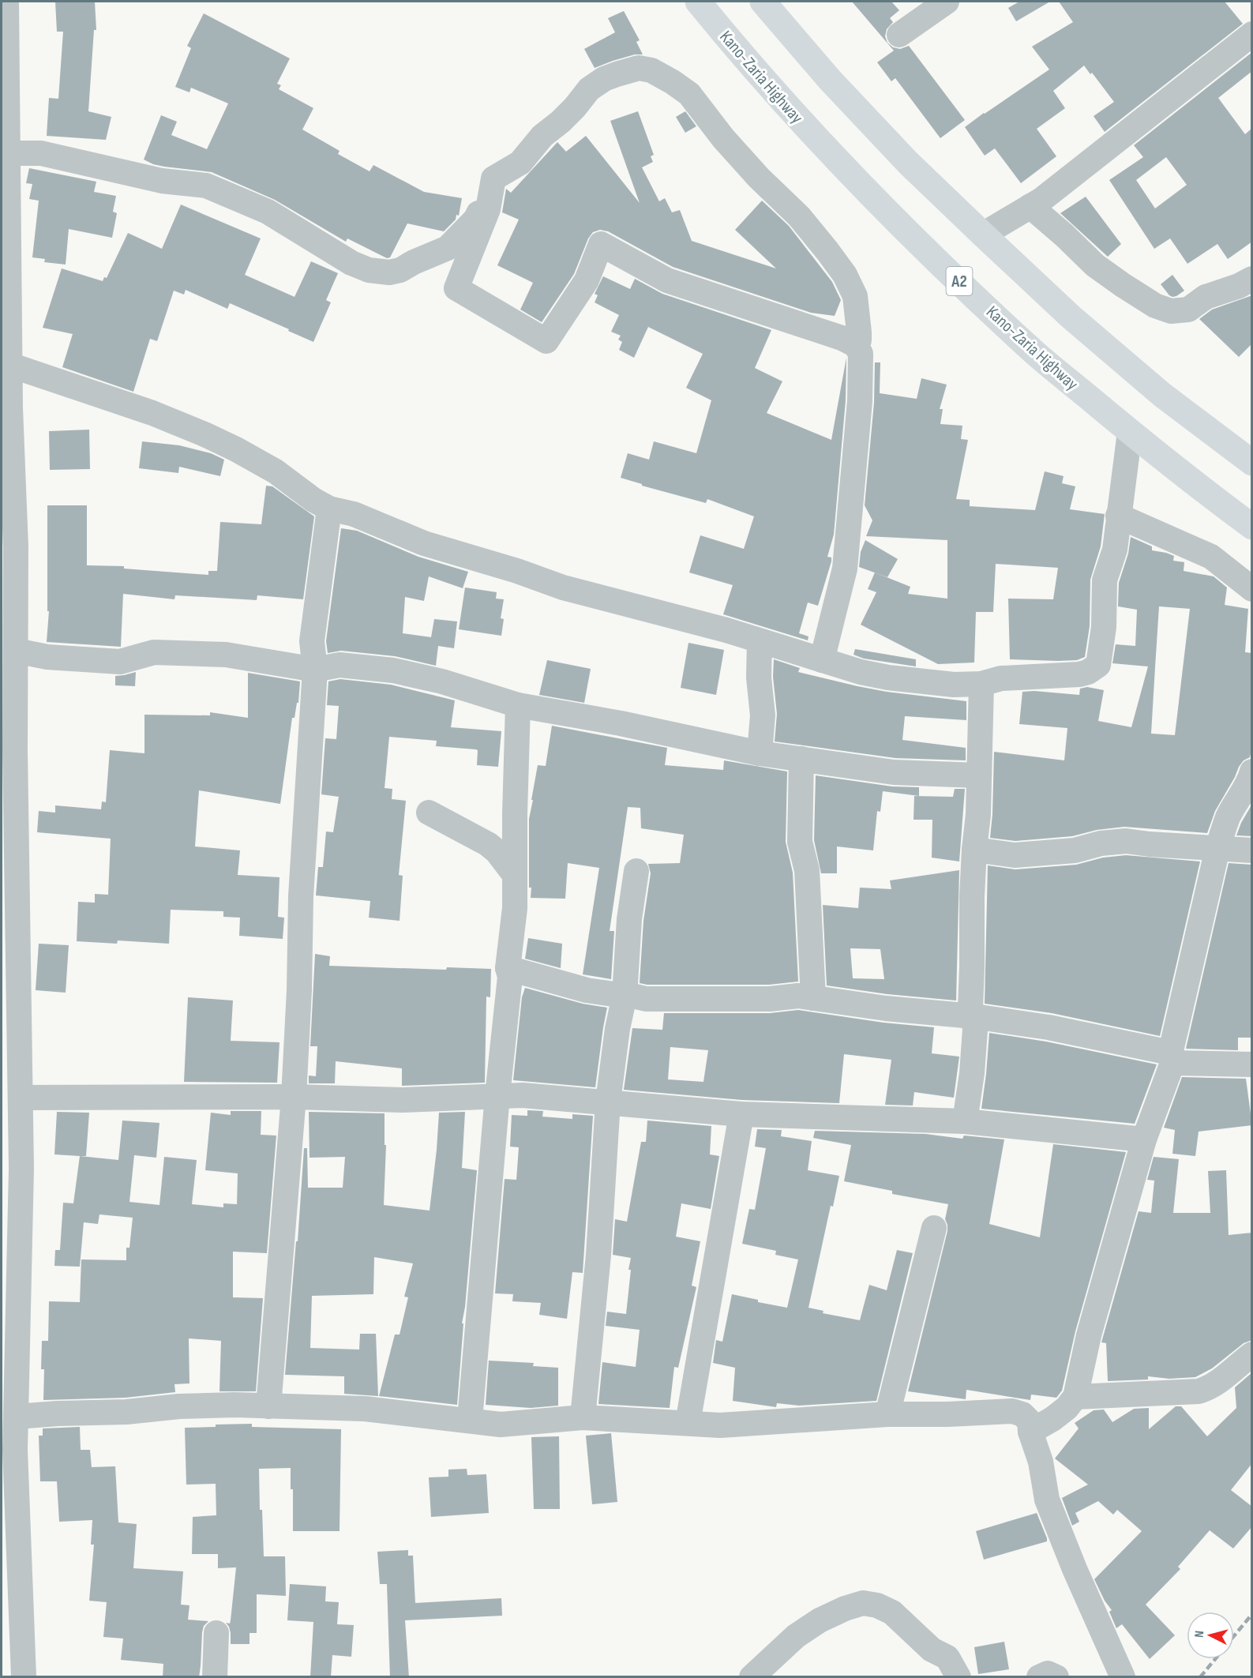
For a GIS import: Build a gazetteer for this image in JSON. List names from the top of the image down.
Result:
{
  "streets": {
    "highway": ["Kano-Zaria Highway", "A2"]
  },
  "north": "left"
}
